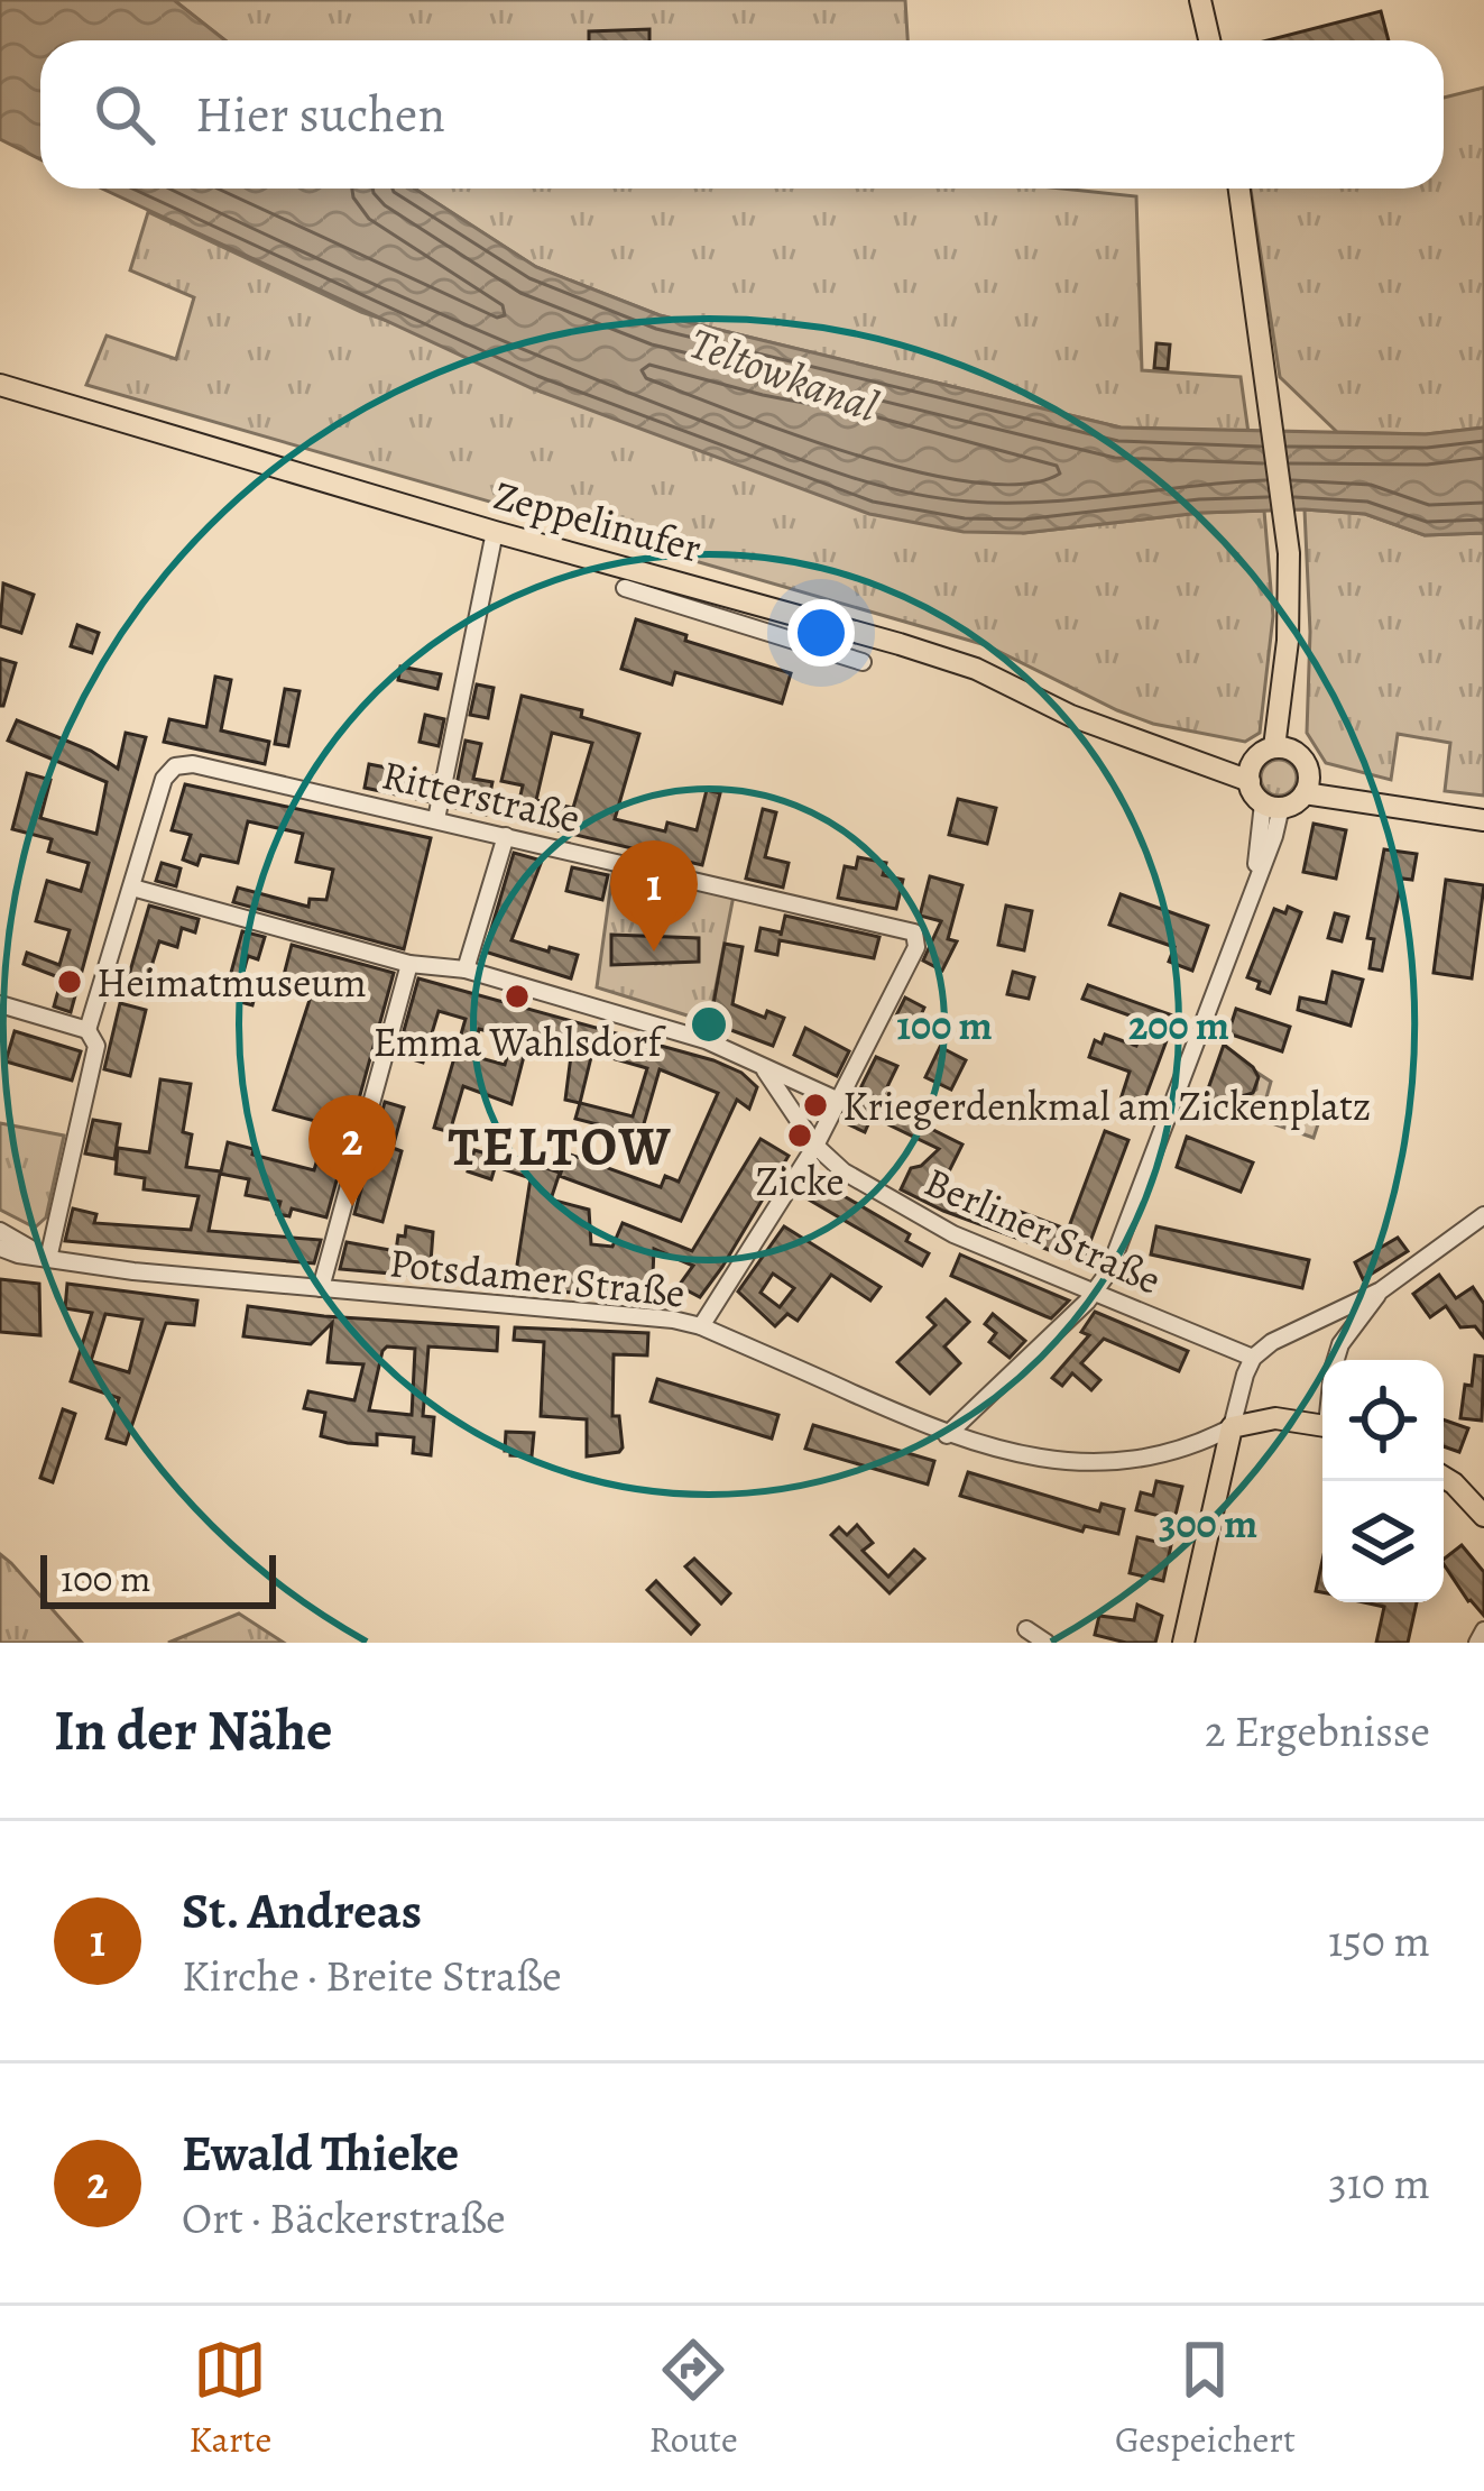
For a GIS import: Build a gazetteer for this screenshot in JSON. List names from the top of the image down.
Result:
{
  "streets": {
    "main road": ["Zeppelinufer"],
    "street": ["Ritterstraße", "Berliner Straße", "Potsdamer Straße"]
  },
  "crossings": [
    ["Ritterstraße", "Berliner Straße"],
    ["Ritterstraße", "Potsdamer Straße"]
  ],
  "districts": ["TELTOW"],
  "water": ["Teltowkanal"],
  "places": [
    "Heimatmuseum",
    "Emma Wahlsdorf",
    "Kriegerdenkmal am Zickenplatz",
    "Zicke"
  ],
  "scale_bar": "100 m",
  "page": {
    "search": "Hier suchen",
    "pins": ["1", "2"],
    "scale": "100 m",
    "heading": ["In der Nähe", "2 Ergebnisse"],
    "list": [
      {
        "mark": "1",
        "name": "St. Andreas",
        "note": "Kirche · Breite Straße",
        "value": "150 m"
      },
      {
        "mark": "2",
        "name": "Ewald Thieke",
        "note": "Ort · Bäckerstraße",
        "value": "310 m"
      }
    ],
    "nav": ["Karte", "Route", "Gespeichert"]
  },
  "rings": ["100 m", "200 m", "300 m"]
}
